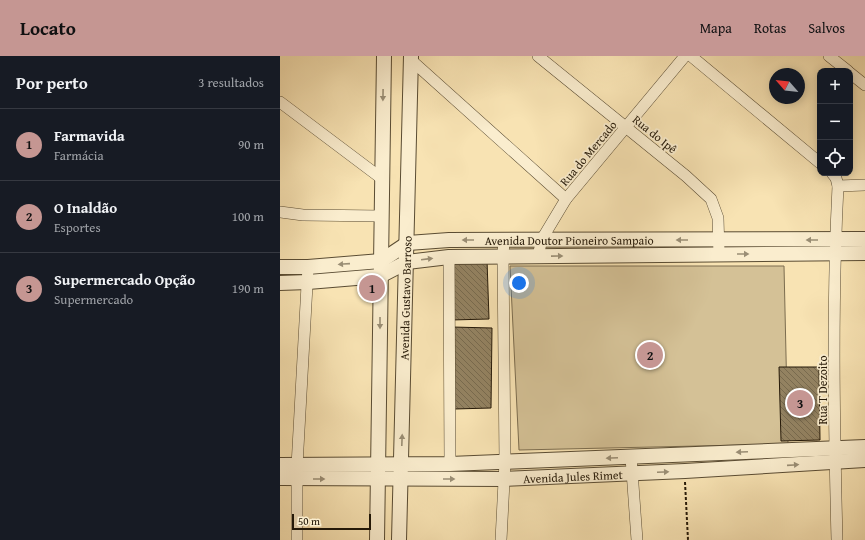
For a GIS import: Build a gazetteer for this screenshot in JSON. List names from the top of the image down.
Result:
{
  "streets": {
    "street": [
      "Rua do Ipê",
      "Rua do Mercado",
      "Avenida Doutor Pioneiro Sampaio",
      "Avenida Gustavo Barroso",
      "Rua T Dezoito",
      "Avenida Jules Rimet"
    ]
  },
  "crossings": [
    ["Rua do Ipê", "Rua do Mercado"],
    ["Rua do Ipê", "Avenida Doutor Pioneiro Sampaio"],
    ["Rua do Mercado", "Avenida Doutor Pioneiro Sampaio"],
    ["Avenida Doutor Pioneiro Sampaio", "Avenida Gustavo Barroso"],
    ["Avenida Doutor Pioneiro Sampaio", "Rua T Dezoito"],
    ["Avenida Gustavo Barroso", "Avenida Jules Rimet"],
    ["Rua T Dezoito", "Avenida Jules Rimet"]
  ],
  "scale_bar": "50 m",
  "north": "top left",
  "page": {
    "header": "Locato",
    "nav": ["Mapa", "Rotas", "Salvos"],
    "heading": ["Por perto", "3 resultados"],
    "map_buttons": ["+", "−"],
    "list": [
      {
        "mark": "1",
        "name": "Farmavida",
        "note": "Farmácia",
        "value": "90 m"
      },
      {
        "mark": "2",
        "name": "O Inaldão",
        "note": "Esportes",
        "value": "100 m"
      },
      {
        "mark": "3",
        "name": "Supermercado Opção",
        "note": "Supermercado",
        "value": "190 m"
      }
    ],
    "pins": ["1", "2", "3"],
    "scale": "50 m"
  }
}
